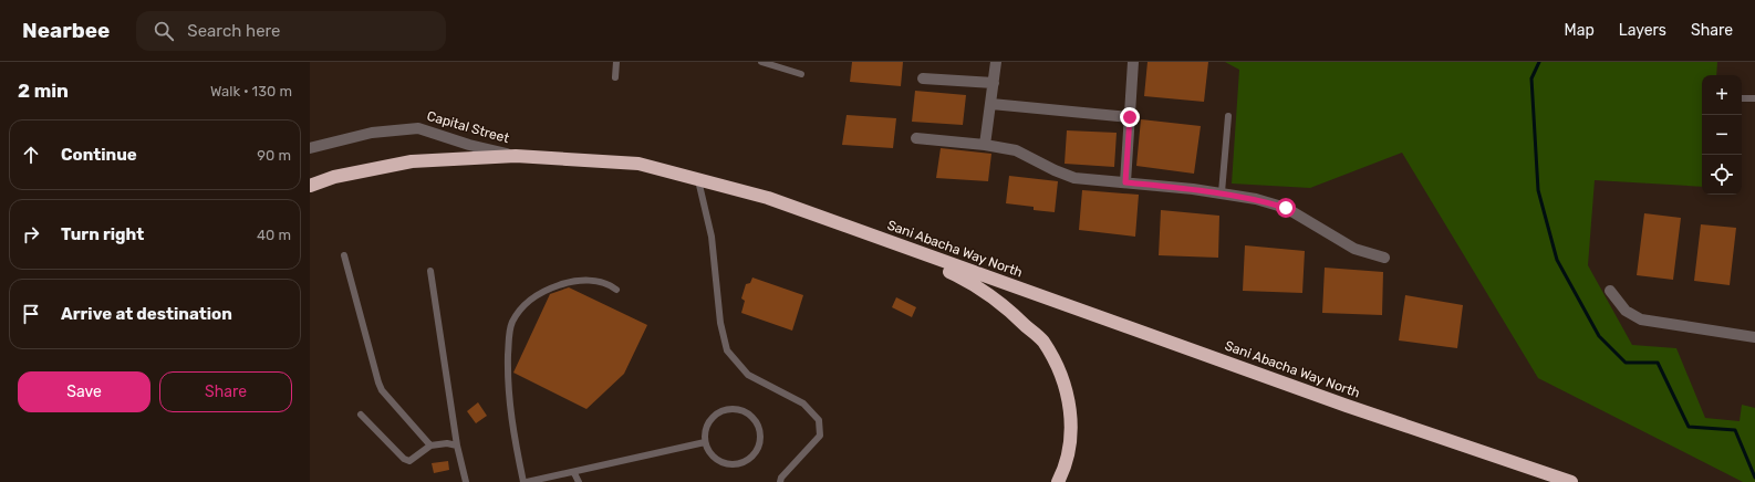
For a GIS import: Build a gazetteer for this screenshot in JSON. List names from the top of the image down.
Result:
{
  "streets": {
    "highway": ["Sani Abacha Way North"],
    "street": ["Capital Street"]
  },
  "crossings": [
    ["Capital Street", "Sani Abacha Way North"]
  ],
  "page": {
    "header": "Nearbee",
    "search": "Search here",
    "nav": ["Map", "Layers", "Share"],
    "heading": ["2 min", "Walk · 130 m"],
    "map_buttons": ["+", "−"],
    "list": [
      ["Continue", "90 m"],
      ["Turn right", "40 m"],
      "Arrive at destination"
    ],
    "buttons": ["Save", "Share"]
  }
}
